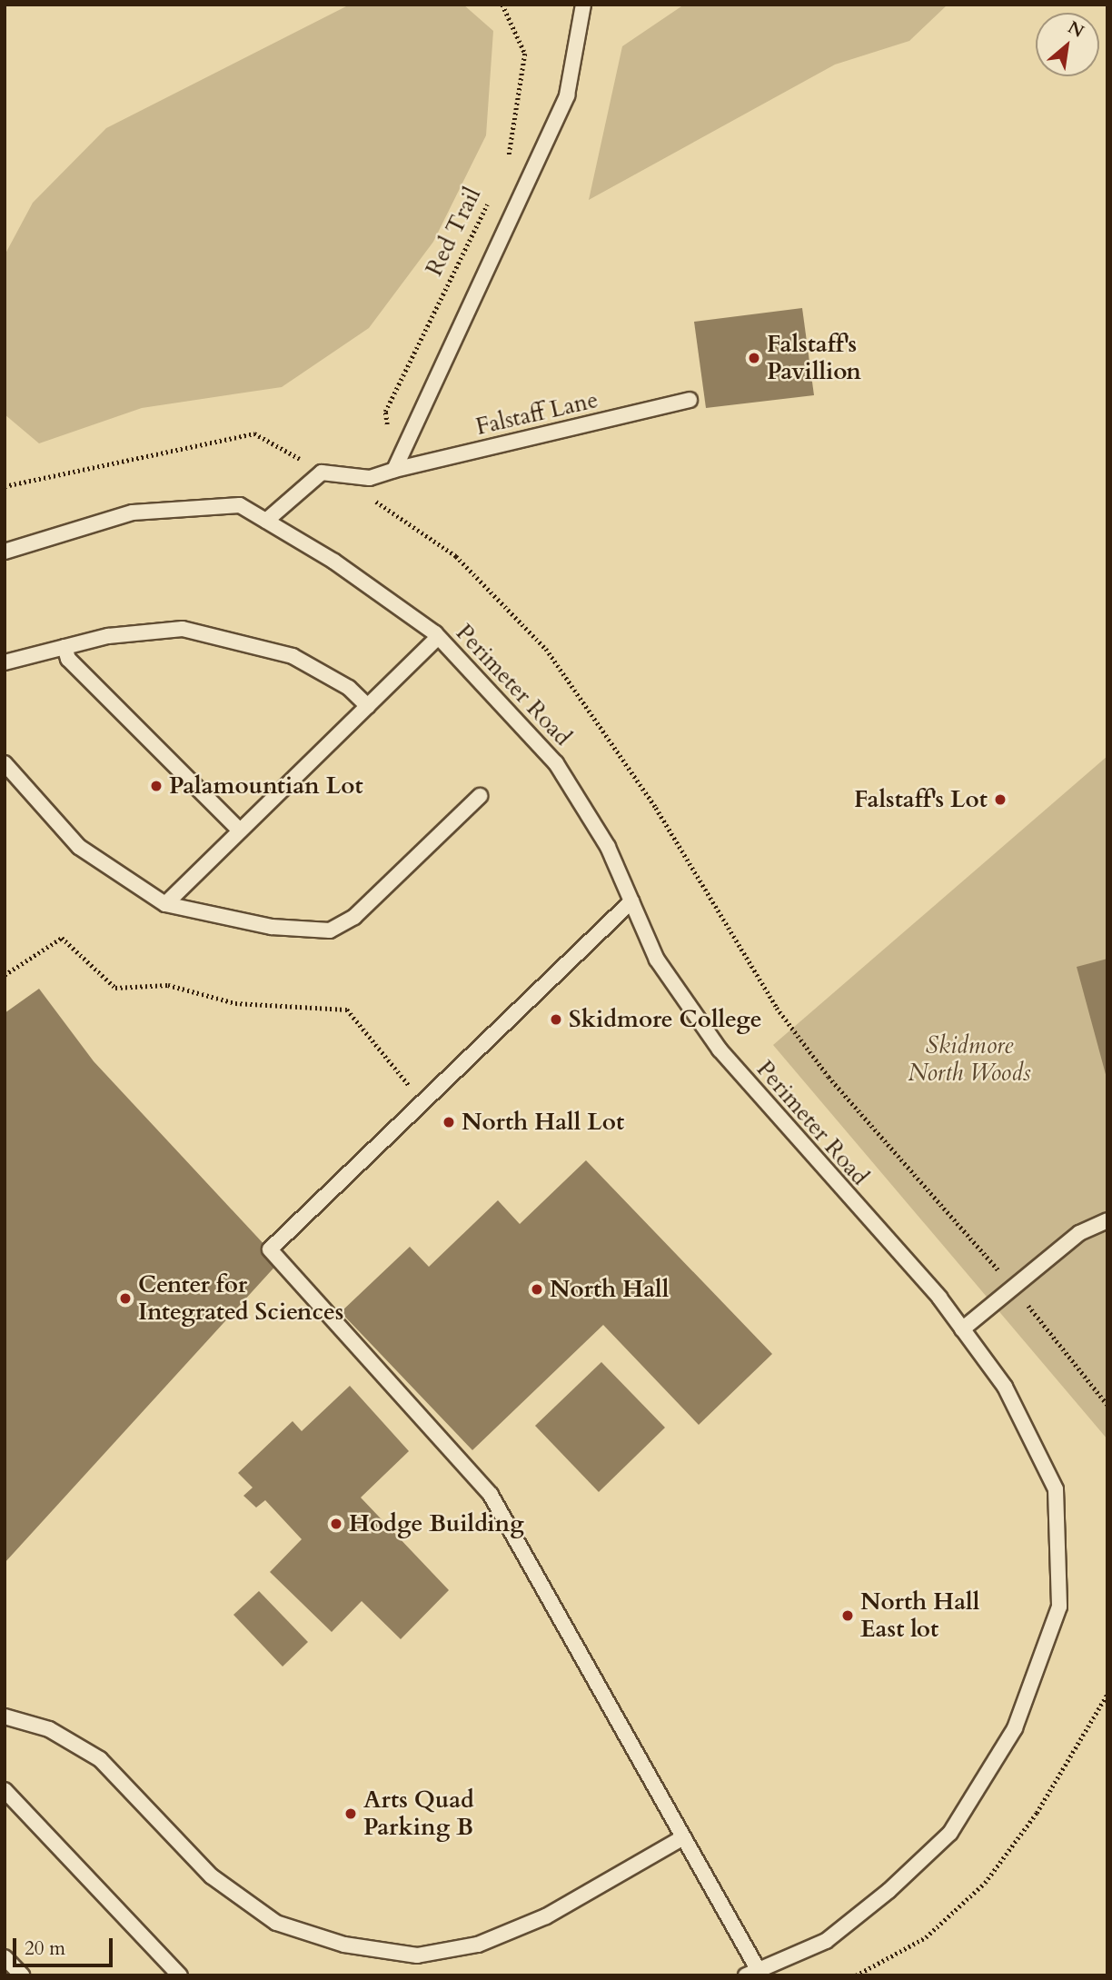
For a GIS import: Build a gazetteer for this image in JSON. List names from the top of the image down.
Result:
{
  "streets": {
    "lane": ["Falstaff Lane", "Perimeter Road"],
    "path": ["Red Trail"]
  },
  "crossings": [
    ["Red Trail", "Falstaff Lane"],
    ["Falstaff Lane", "Perimeter Road"]
  ],
  "parks": ["Skidmore North Woods"],
  "places": [
    "Falstaff's Pavillion",
    "Palamountian Lot",
    "Falstaff's Lot",
    "Skidmore College",
    "North Hall Lot",
    "North Hall",
    "Center for Integrated Sciences",
    "Hodge Building",
    "North Hall East lot",
    "Arts Quad Parking B"
  ],
  "scale_bar": "20 m",
  "north": "top right"
}
